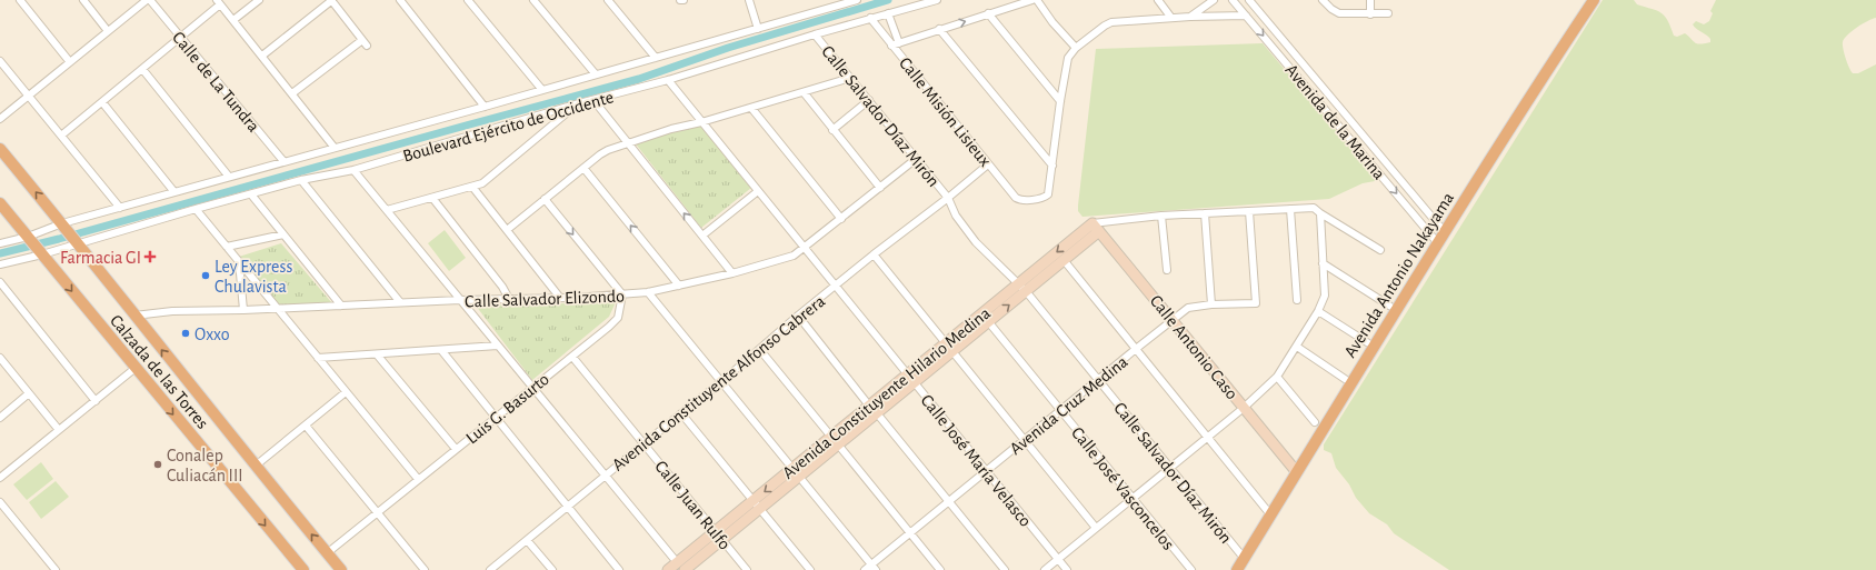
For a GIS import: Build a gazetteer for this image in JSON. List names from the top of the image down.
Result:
{
  "streets": {
    "main road": ["Avenida Antonio Nakayama", "Calzada de las Torres"],
    "street": [
      "Calle de La Tundra",
      "Calle Misión Lisieux",
      "Calle Salvador Díaz Mirón",
      "Avenida de la Marina",
      "Boulevard Ejército de Occidente",
      "Calle Salvador Elizondo",
      "Calle Antonio Caso",
      "Avenida Constituyente Alfonso Cabrera",
      "Avenida Constituyente Hilario Medina",
      "Avenida Cruz Medina",
      "Luis G. Basurto",
      "Calle José María Velasco",
      "Calle José Vasconcelos",
      "Calle Juan Rulfo"
    ]
  },
  "crossings": [
    ["Calle de La Tundra", "Boulevard Ejército de Occidente"],
    ["Calle Misión Lisieux", "Boulevard Ejército de Occidente"],
    ["Calle Misión Lisieux", "Avenida Constituyente Alfonso Cabrera"],
    ["Calle Salvador Díaz Mirón", "Boulevard Ejército de Occidente"],
    ["Calle Salvador Díaz Mirón", "Avenida Antonio Nakayama"],
    ["Calle Salvador Díaz Mirón", "Calle Salvador Elizondo"],
    ["Calle Salvador Díaz Mirón", "Avenida Constituyente Alfonso Cabrera"],
    ["Calle Salvador Díaz Mirón", "Avenida Constituyente Hilario Medina"],
    ["Calle Salvador Díaz Mirón", "Avenida Cruz Medina"],
    ["Avenida de la Marina", "Avenida Antonio Nakayama"],
    ["Boulevard Ejército de Occidente", "Calzada de las Torres"],
    ["Boulevard Ejército de Occidente", "Calle José María Velasco"],
    ["Avenida Antonio Nakayama", "Calle Antonio Caso"],
    ["Calle Salvador Elizondo", "Calzada de las Torres"],
    ["Calle Salvador Elizondo", "Luis G. Basurto"],
    ["Calle Salvador Elizondo", "Calle José María Velasco"],
    ["Calle Antonio Caso", "Avenida Constituyente Hilario Medina"],
    ["Calle Antonio Caso", "Avenida Cruz Medina"],
    ["Calzada de las Torres", "Luis G. Basurto"],
    ["Avenida Constituyente Alfonso Cabrera", "Calle José María Velasco"],
    ["Avenida Constituyente Alfonso Cabrera", "Calle Juan Rulfo"],
    ["Avenida Constituyente Hilario Medina", "Calle José María Velasco"],
    ["Avenida Constituyente Hilario Medina", "Calle José Vasconcelos"],
    ["Avenida Constituyente Hilario Medina", "Calle Juan Rulfo"],
    ["Avenida Cruz Medina", "Calle José María Velasco"],
    ["Avenida Cruz Medina", "Calle José Vasconcelos"],
    ["Luis G. Basurto", "Calle Juan Rulfo"]
  ],
  "places": {
    "health": ["Farmacia GI"],
    "other": ["Ley Express Chulavista", "Oxxo", "Conalep Culiacán III"]
  }
}
